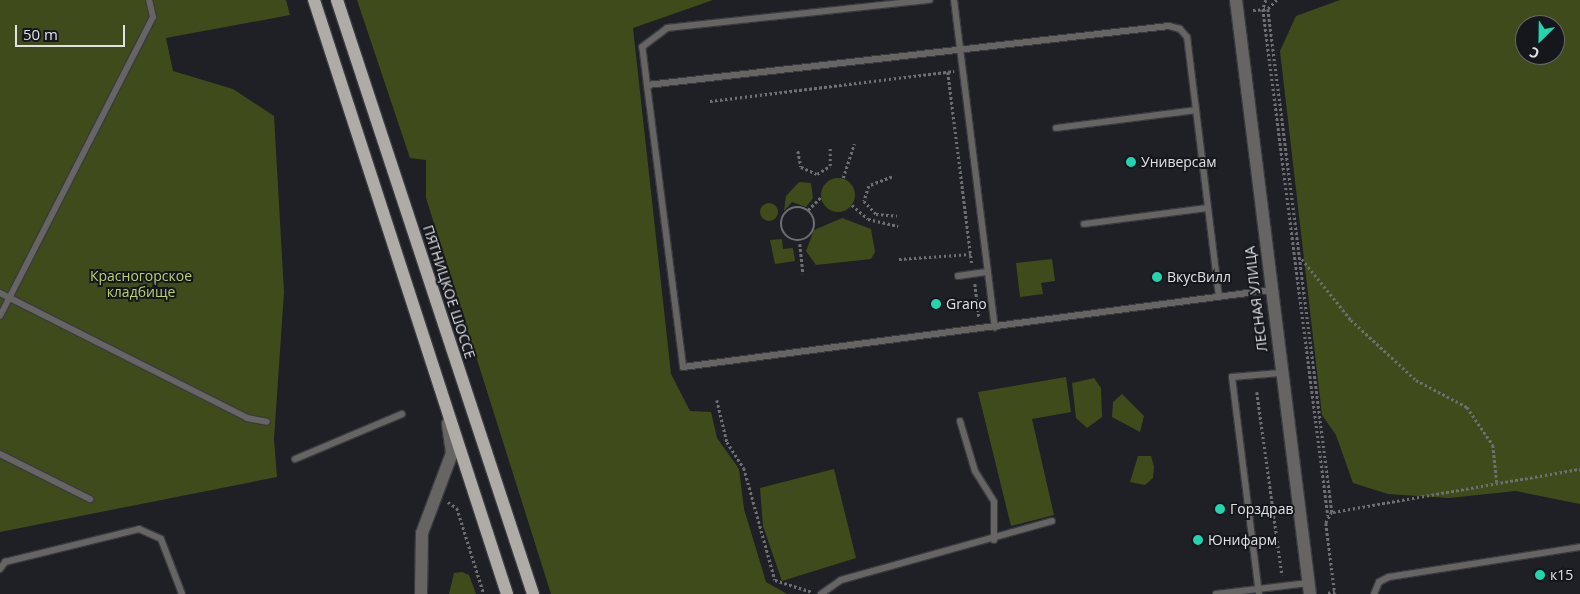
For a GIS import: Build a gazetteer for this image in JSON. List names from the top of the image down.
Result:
{
  "streets": {
    "main road": ["ПЯТНИЦКОЕ ШОССЕ"],
    "street": ["ЛЕСНАЯ УЛИЦА"]
  },
  "parks": ["Красногорское кладбище"],
  "places": [
    "Универсам",
    "ВкусВилл",
    "Grano",
    "Горздрав",
    "Юнифарм",
    "к15"
  ],
  "scale_bar": "50 m",
  "north": "bottom left"
}
